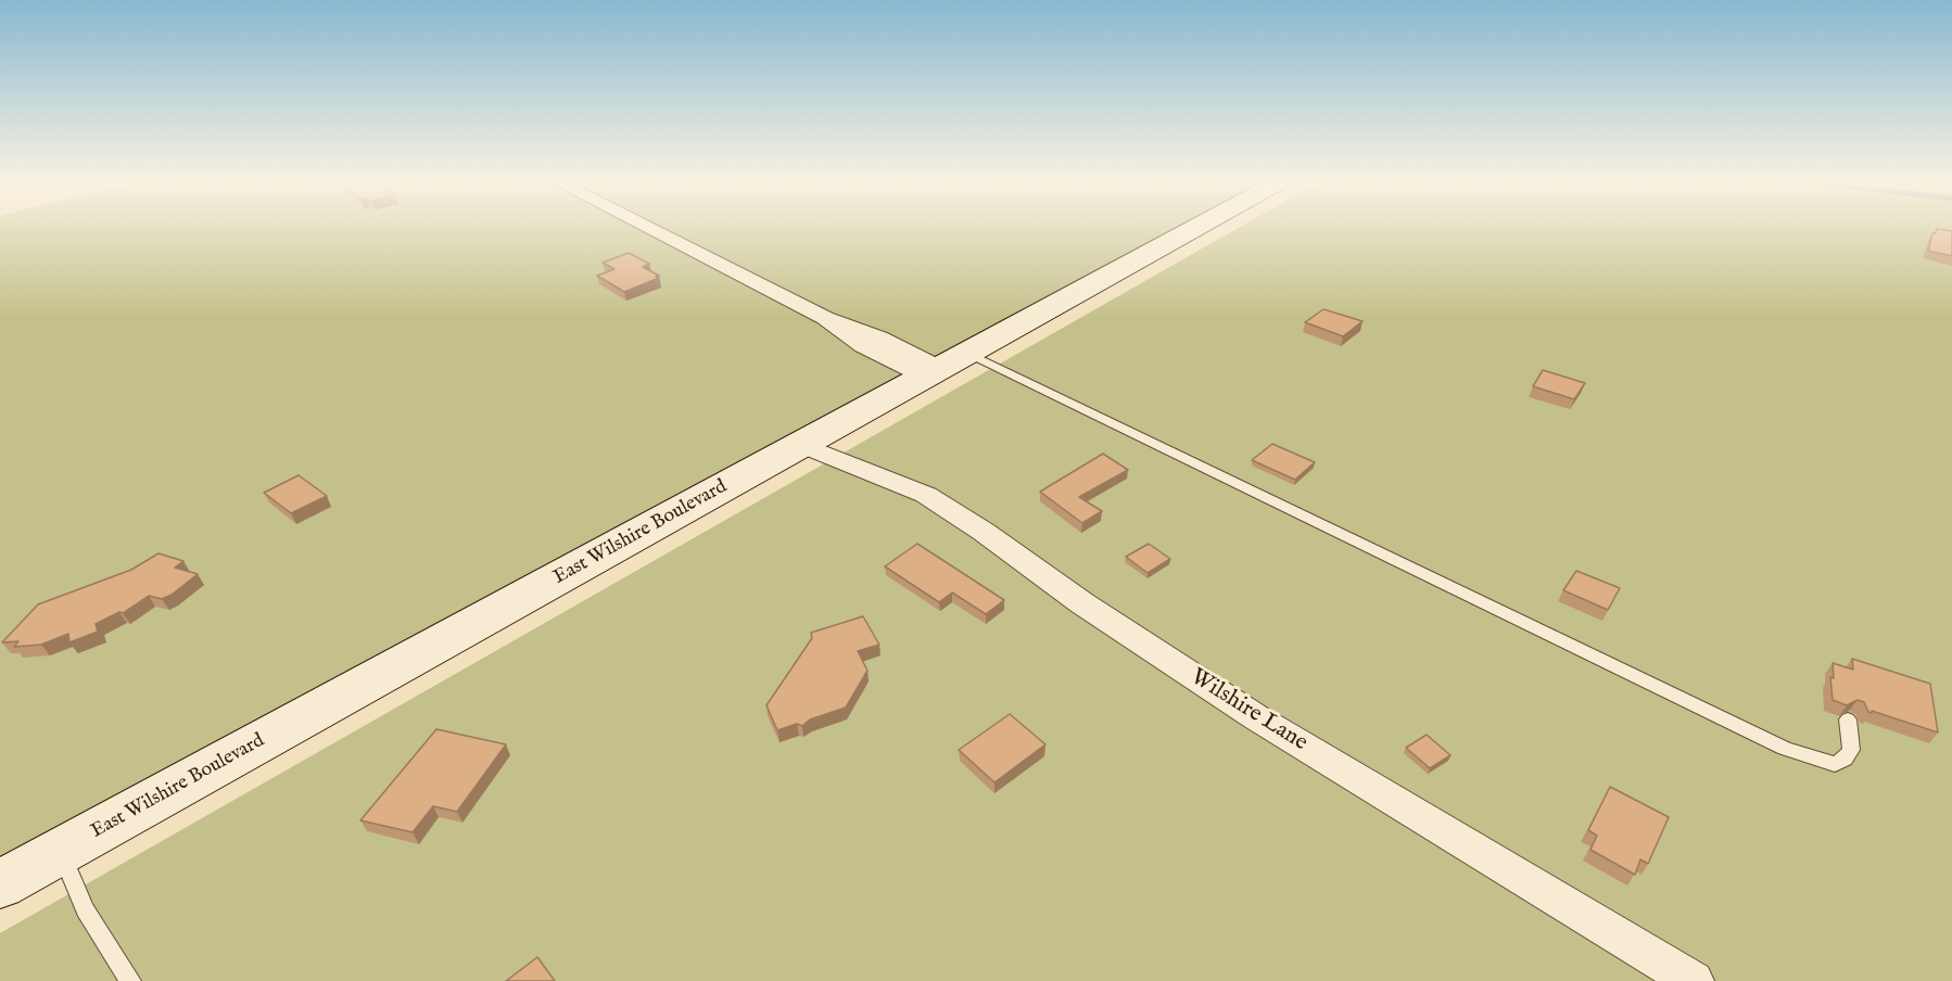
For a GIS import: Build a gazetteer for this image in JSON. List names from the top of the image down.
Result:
{
  "streets": {
    "street": ["East Wilshire Boulevard", "Wilshire Lane"]
  },
  "crossings": [
    ["East Wilshire Boulevard", "Wilshire Lane"]
  ]
}
